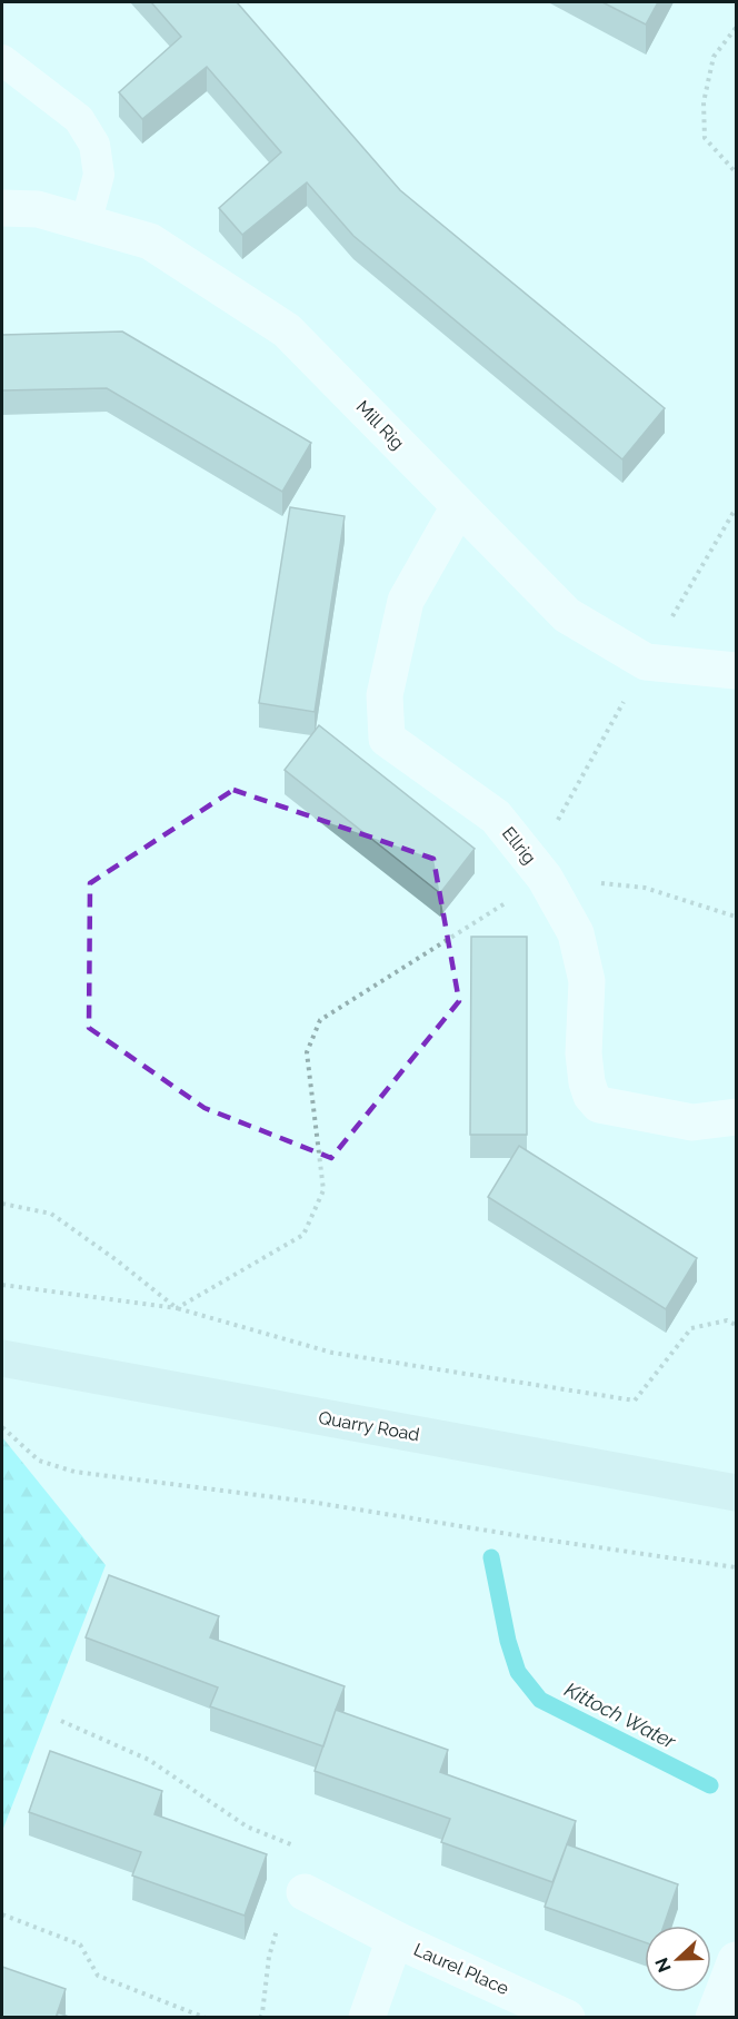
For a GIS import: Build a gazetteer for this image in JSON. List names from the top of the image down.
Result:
{
  "streets": {
    "street": [
      "Mill Rig",
      "Ellrig",
      "Quarry Road",
      "Laurel Place"
    ]
  },
  "crossings": [
    ["Mill Rig", "Ellrig"]
  ],
  "water": ["Kittoch Water"],
  "north": "left"
}
